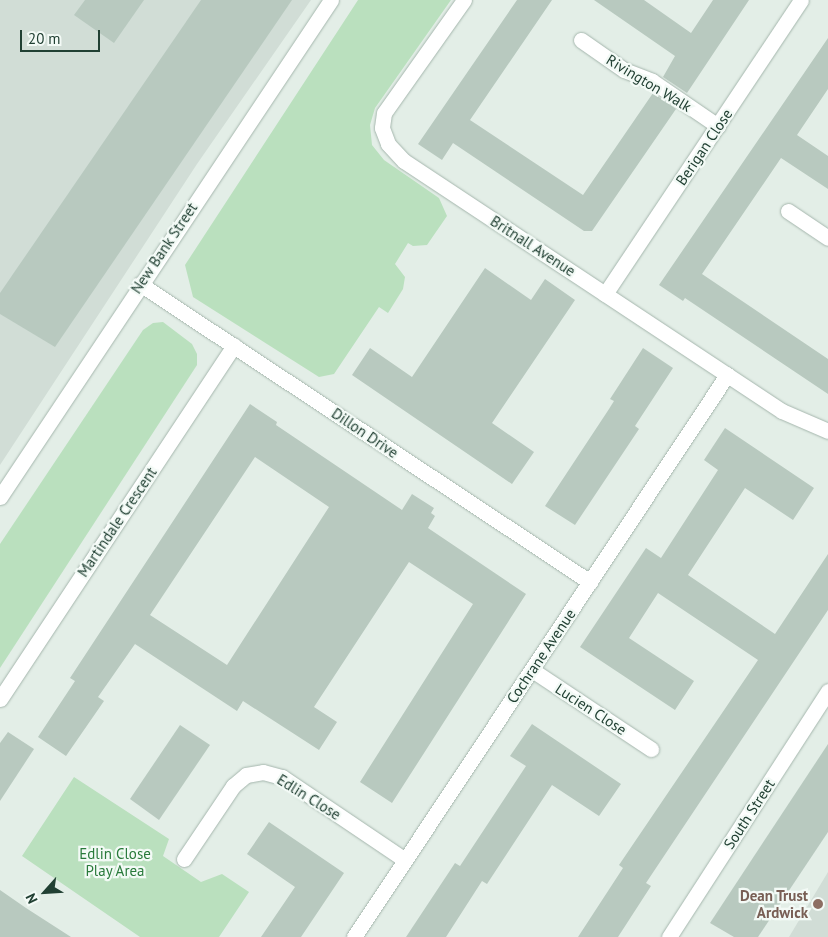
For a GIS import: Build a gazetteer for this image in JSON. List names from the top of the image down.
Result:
{
  "streets": {
    "street": [
      "Rivington Walk",
      "Berigan Close",
      "Britnall Avenue",
      "New Bank Street",
      "Dillon Drive",
      "Martindale Crescent",
      "Cochrane Avenue",
      "Lucien Close",
      "Edlin Close",
      "South Street"
    ]
  },
  "crossings": [
    ["Rivington Walk", "Berigan Close"],
    ["Berigan Close", "Britnall Avenue"],
    ["Britnall Avenue", "Cochrane Avenue"],
    ["New Bank Street", "Dillon Drive"],
    ["Dillon Drive", "Martindale Crescent"],
    ["Dillon Drive", "Cochrane Avenue"],
    ["Cochrane Avenue", "Lucien Close"],
    ["Cochrane Avenue", "Edlin Close"]
  ],
  "parks": ["Edlin Close Play Area"],
  "places": ["Dean Trust Ardwick"],
  "scale_bar": "20 m",
  "north": "bottom left"
}
